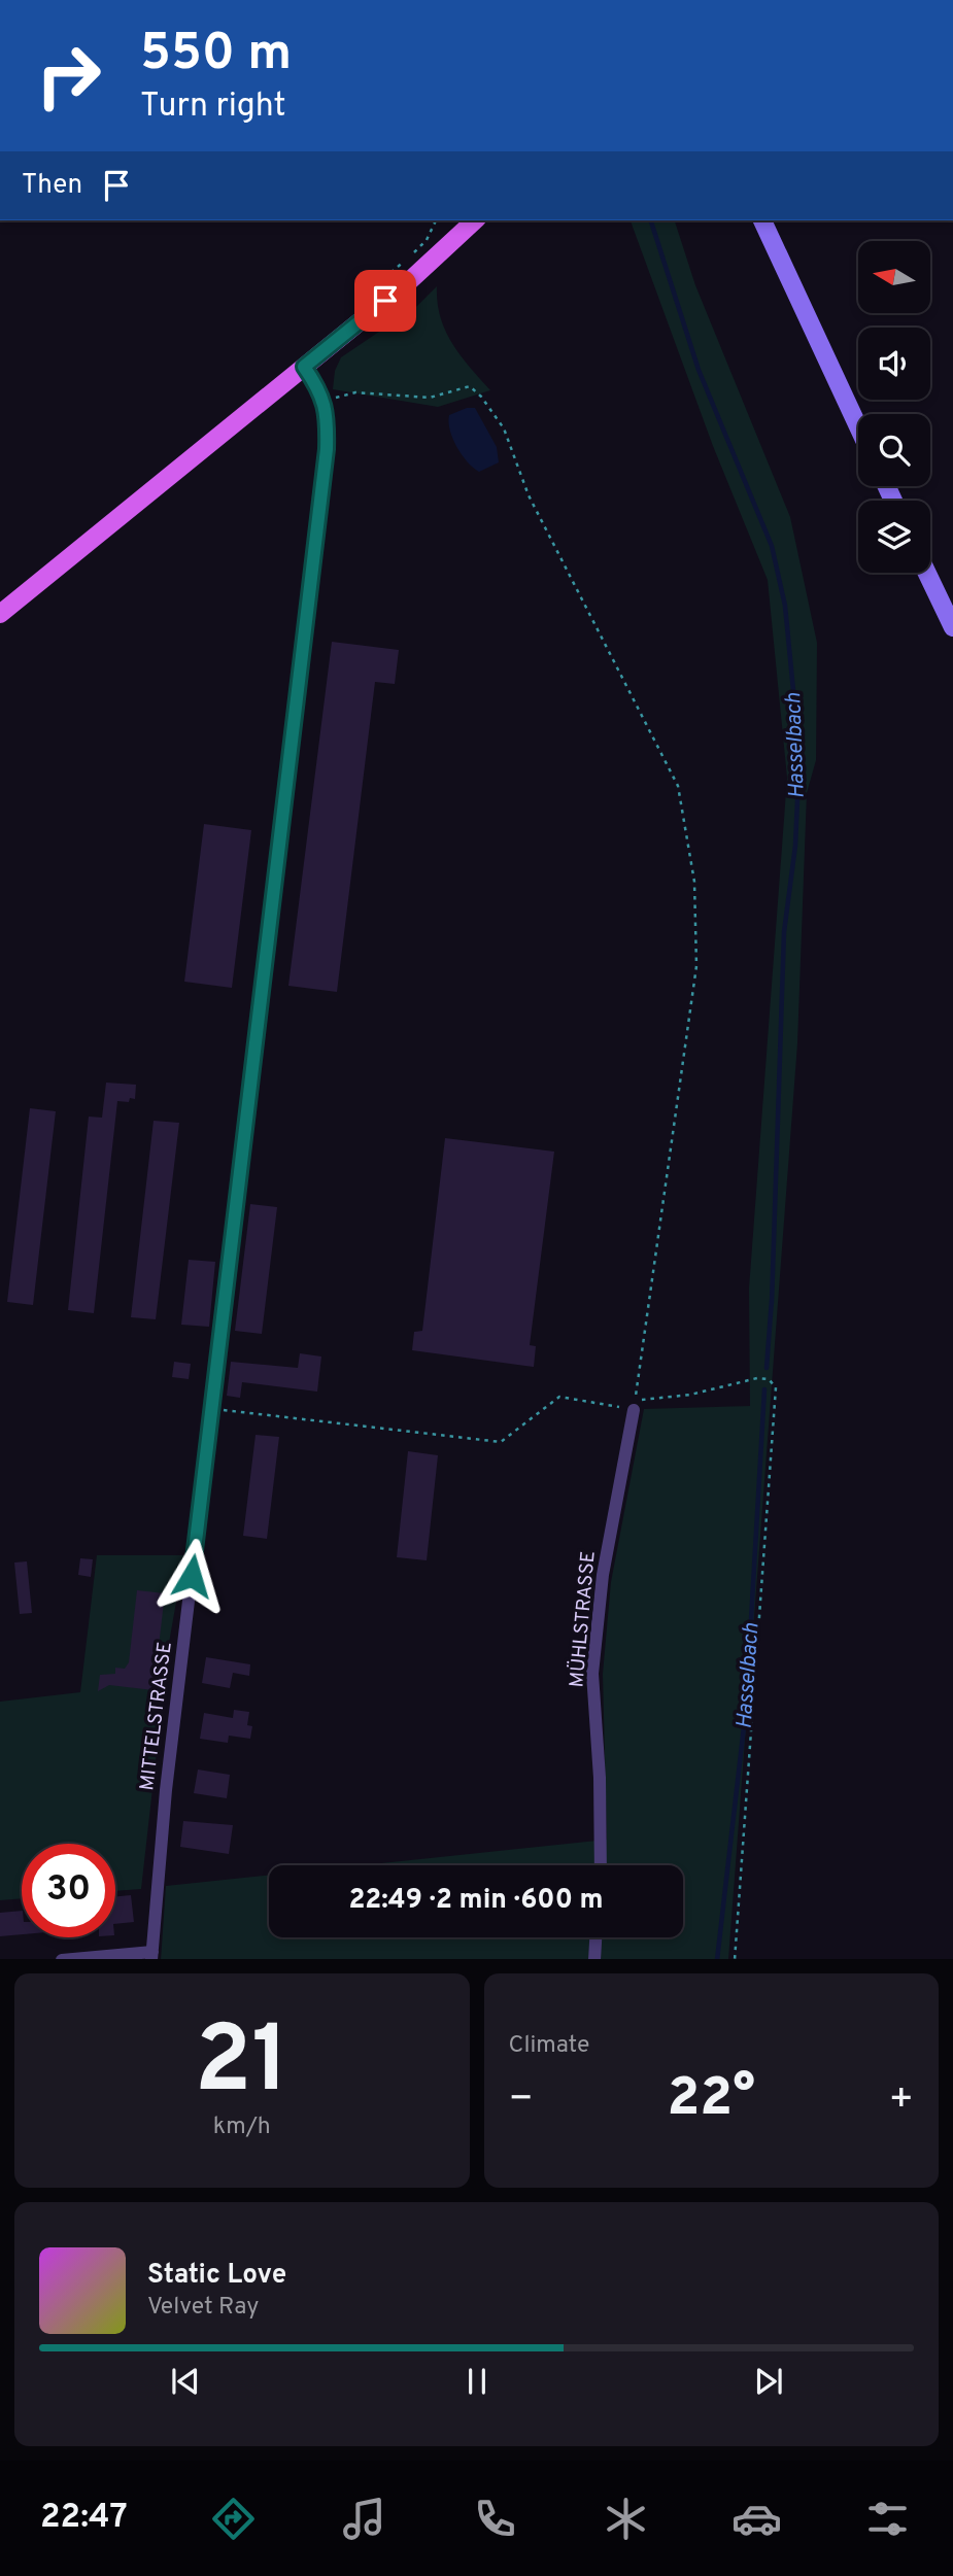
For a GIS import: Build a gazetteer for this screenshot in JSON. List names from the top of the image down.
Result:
{
  "streets": {
    "street": ["MÜHLSTRASSE", "MITTELSTRASSE"]
  },
  "water": ["Hasselbach"],
  "north": "left",
  "page": {
    "turn": ["550 m", "Turn right"],
    "then": "Then",
    "limit": "30",
    "trip": "22:49 · 2 min · 600 m",
    "tile": [
      ["21", "km/h"],
      "Climate"
    ],
    "heat": ["−", "22°", "+"],
    "song": ["Static Love", "Velvet Ray"],
    "tabs": "22:47"
  }
}
